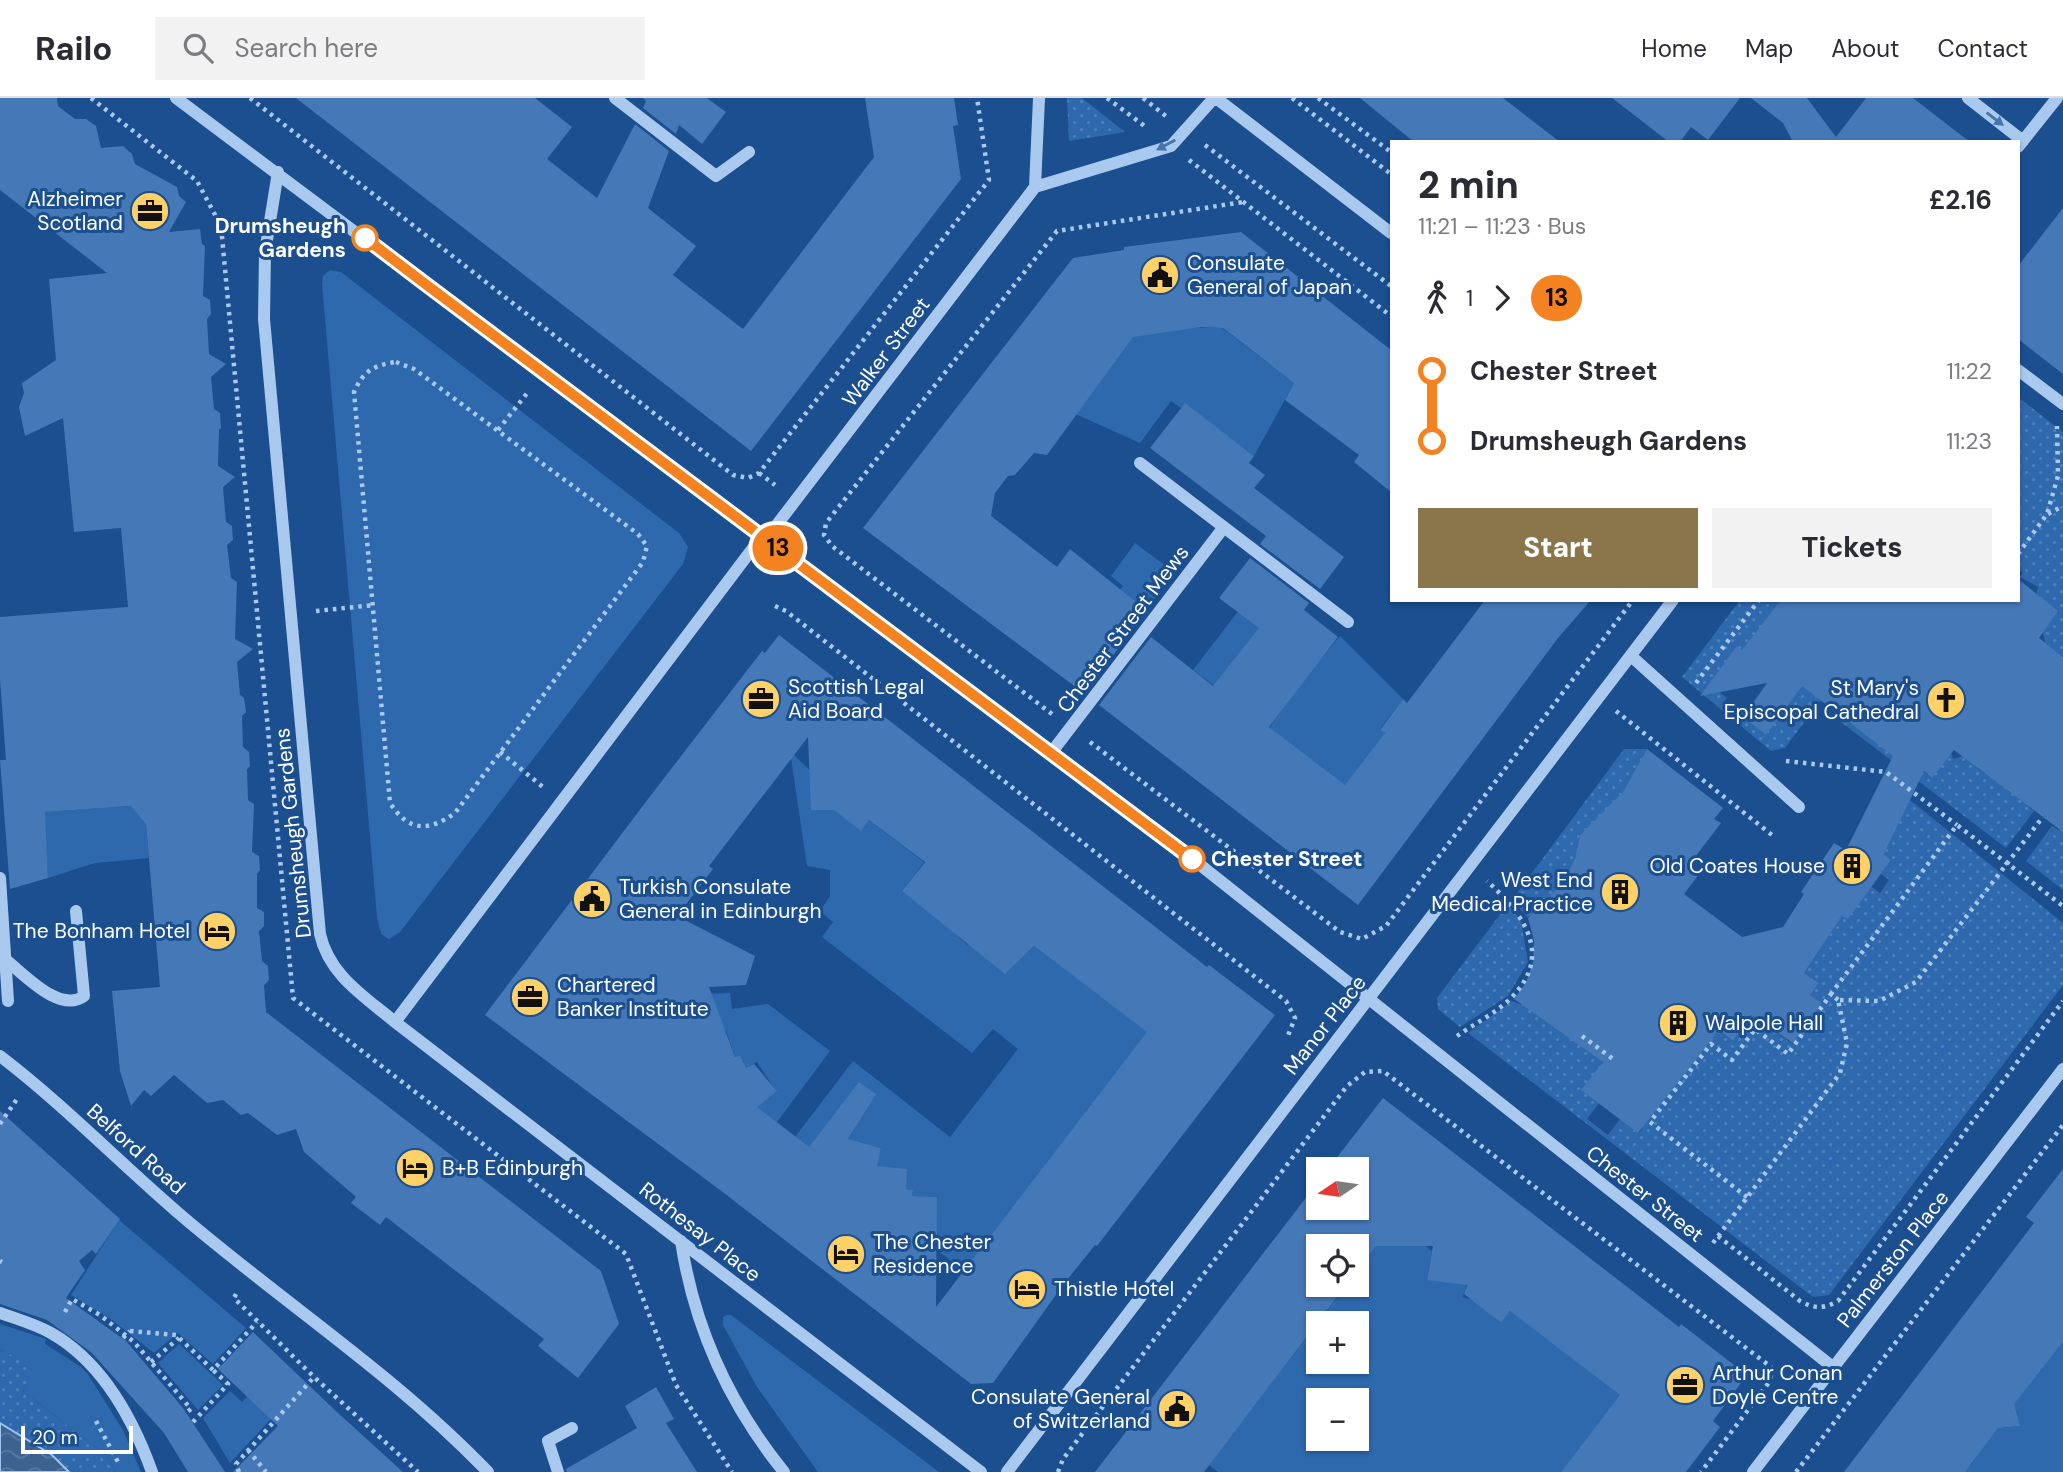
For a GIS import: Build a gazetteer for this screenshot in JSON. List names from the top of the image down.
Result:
{
  "streets": {
    "street": [
      "Walker Street",
      "Chester Street Mews",
      "Drumsheugh Gardens",
      "Manor Place",
      "Belford Road",
      "Chester Street",
      "Rothesay Place",
      "Palmerston Place"
    ]
  },
  "crossings": [
    ["Walker Street", "Chester Street"],
    ["Chester Street Mews", "Chester Street"],
    ["Drumsheugh Gardens", "Rothesay Place"],
    ["Manor Place", "Chester Street"],
    ["Chester Street", "Palmerston Place"]
  ],
  "places": {
    "office": [
      "Alzheimer Scotland",
      "Scottish Legal Aid Board",
      "Chartered Banker Institute",
      "Arthur Conan Doyle Centre"
    ],
    "other": ["Drumsheugh Gardens", "Chester Street"],
    "public building": ["Consulate General of Japan", "Turkish Consulate General in Edinburgh", "Consulate General of Switzerland"],
    "church": ["St Mary's Episcopal Cathedral"],
    "building": ["Old Coates House", "West End Medical Practice", "Walpole Hall"],
    "hotel": [
      "The Bonham Hotel",
      "B+B Edinburgh",
      "The Chester Residence",
      "Thistle Hotel"
    ]
  },
  "lines": ["bus line 13"],
  "scale_bar": "20 m",
  "north": "left",
  "page": {
    "header": "Railo",
    "search": "Search here",
    "nav": [
      "Home",
      "Map",
      "About",
      "Contact"
    ],
    "on_map": "13",
    "heading": ["2 min", "11:21 – 11:23 · Bus", "£2.16"],
    "legs": ["1", "13"],
    "list": [
      {
        "name": "Chester Street",
        "value": "11:22"
      },
      {
        "name": "Drumsheugh Gardens",
        "value": "11:23"
      }
    ],
    "buttons": ["Start", "Tickets"],
    "map_buttons": ["+", "−"],
    "scale": "20 m"
  }
}
